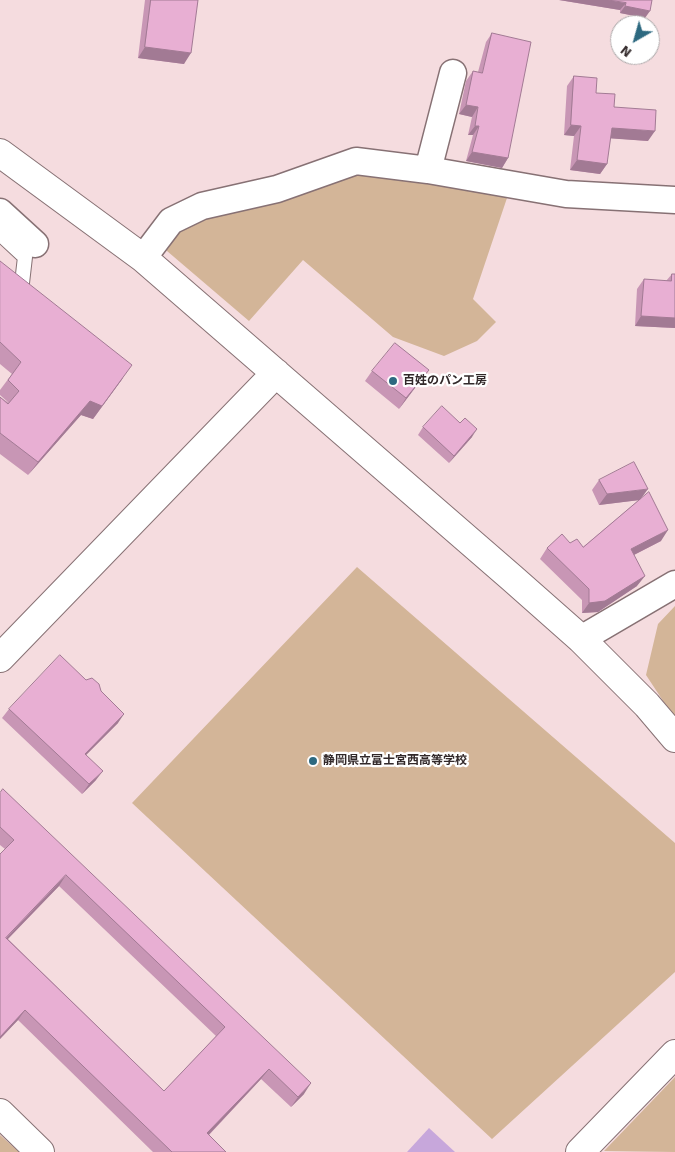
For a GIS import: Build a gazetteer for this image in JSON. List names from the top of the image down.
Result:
{
  "places": ["百姓のパン工房", "静岡県立富士宮西高等学校"],
  "north": "bottom left"
}
